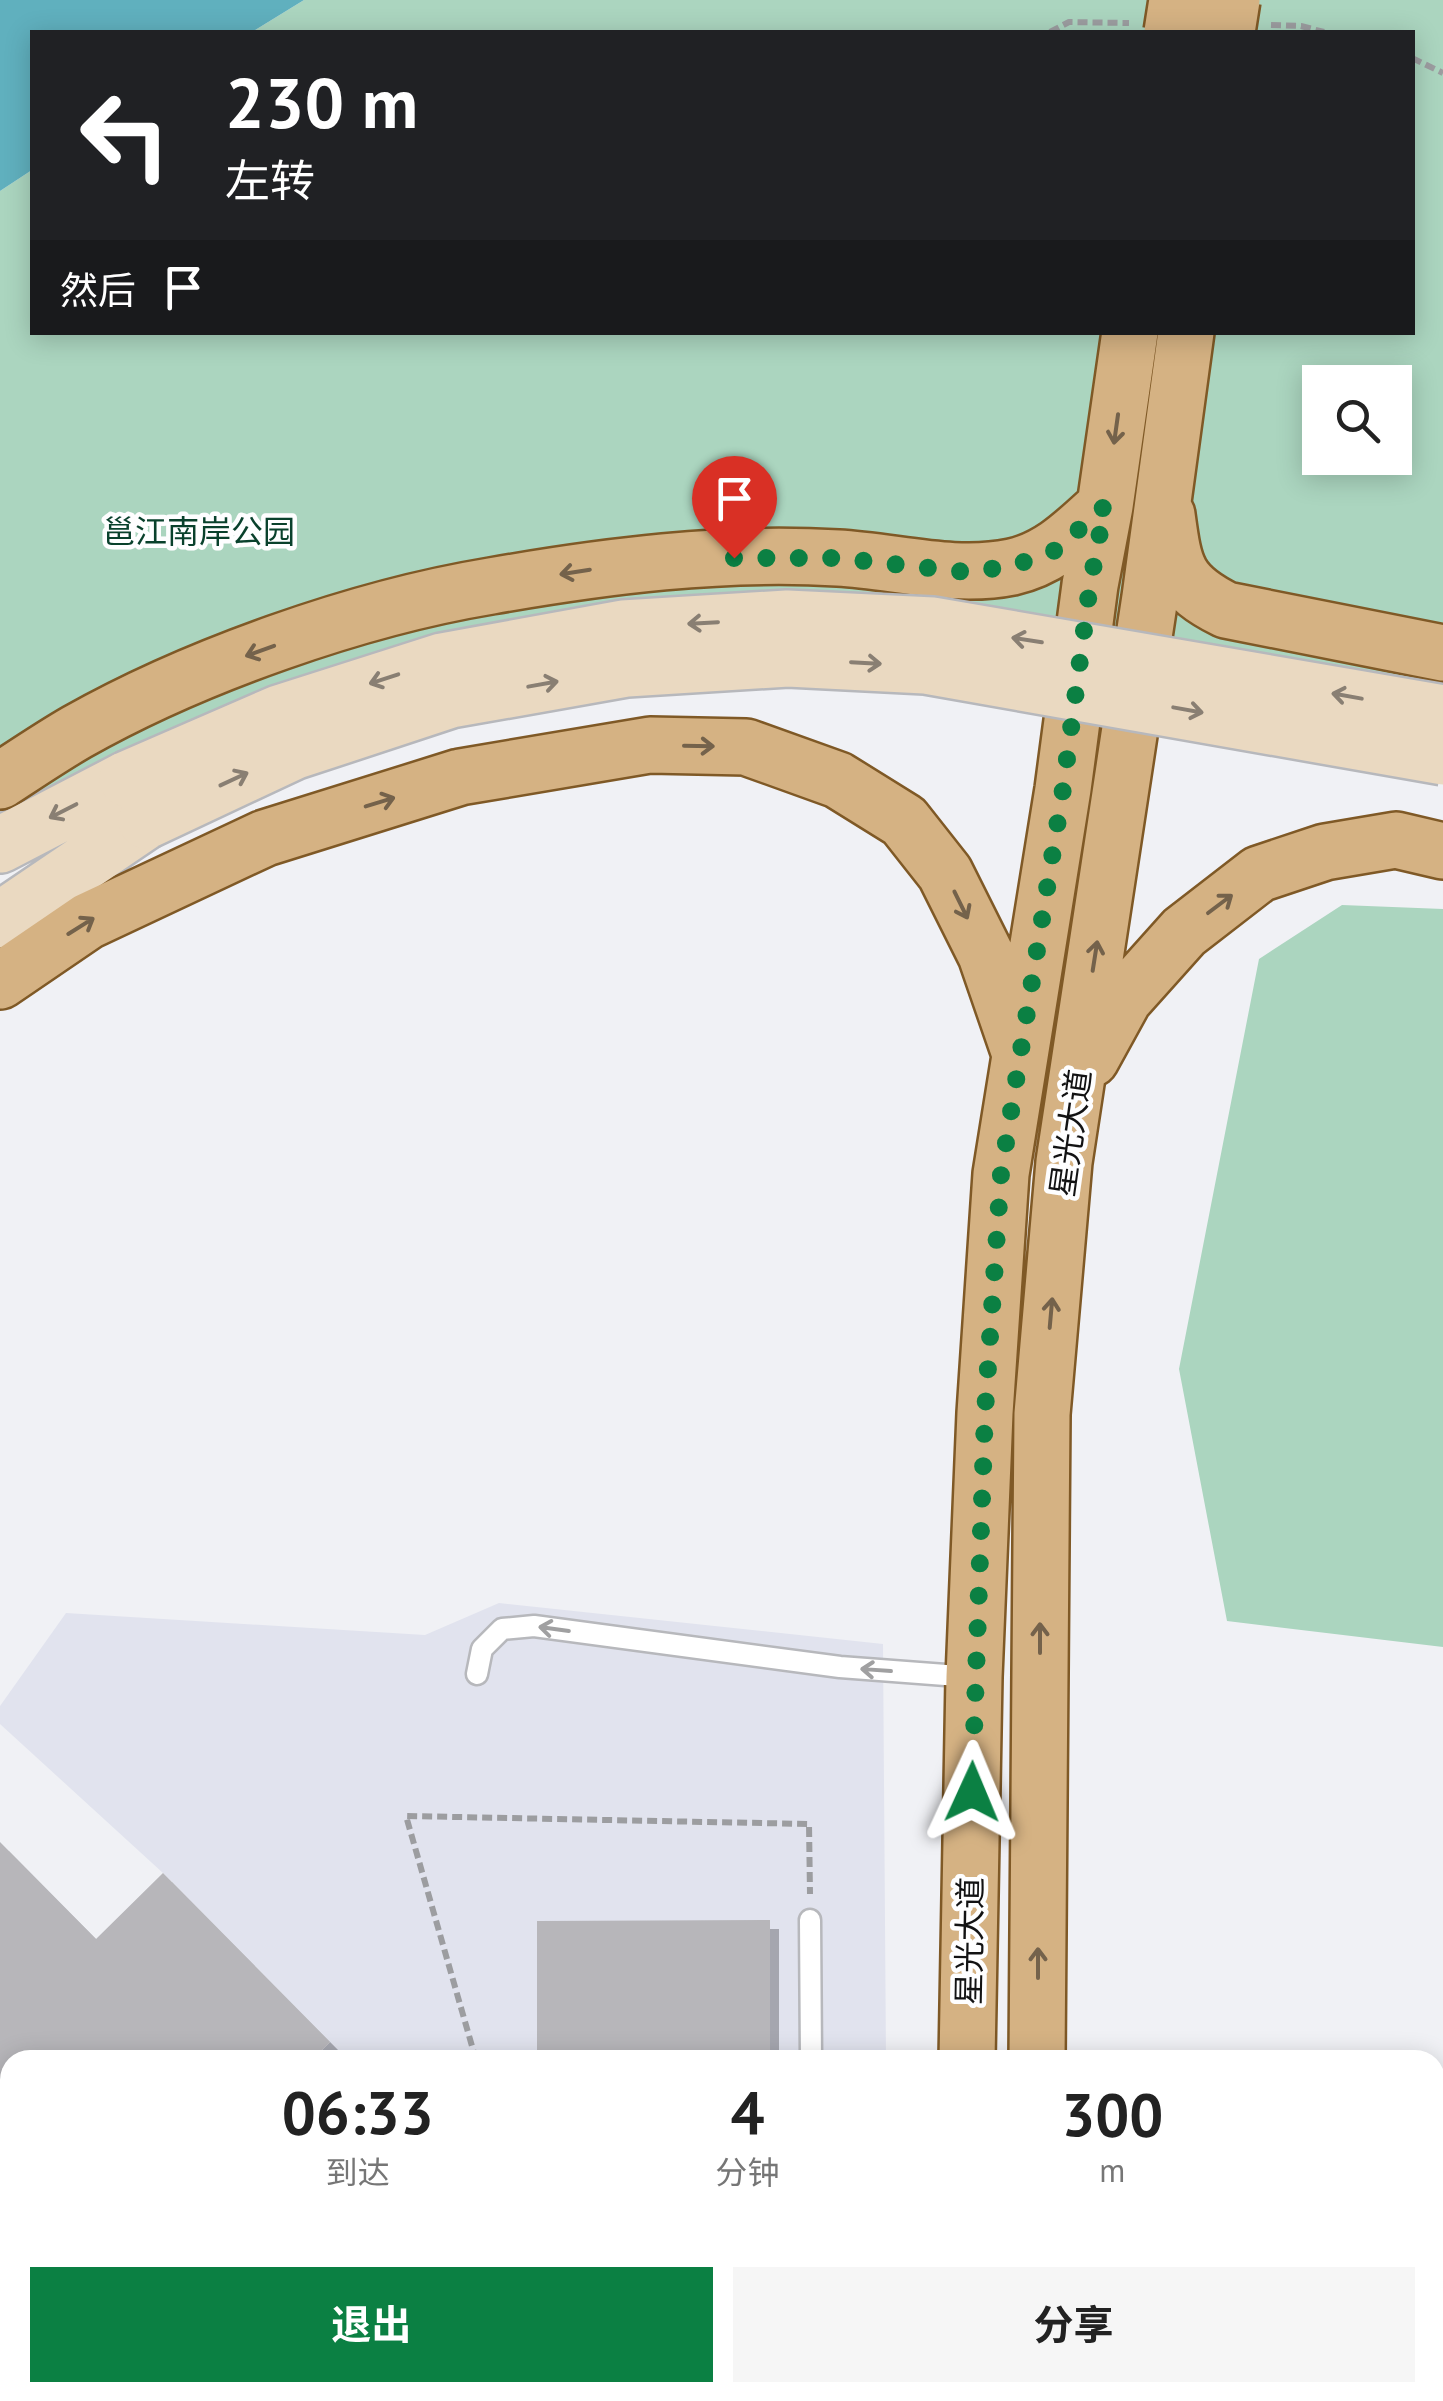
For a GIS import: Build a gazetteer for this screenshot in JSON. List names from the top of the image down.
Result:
{
  "streets": {
    "main road": ["星光大道"]
  },
  "parks": ["邕江南岸公园"],
  "page": {
    "turn": ["230 m", "左转"],
    "then": "然后",
    "eta": [
      "06:33",
      "到达",
      "4",
      "分钟",
      "300",
      "m"
    ],
    "buttons": ["退出", "分享"]
  }
}
